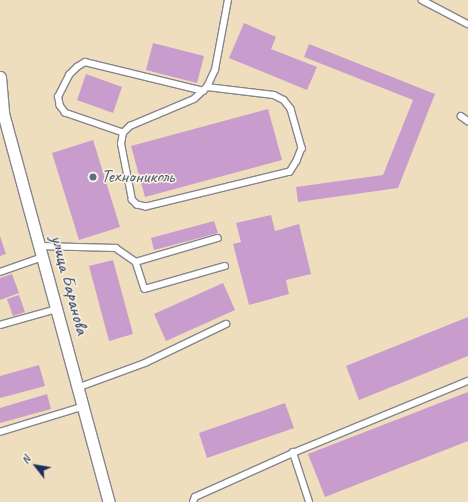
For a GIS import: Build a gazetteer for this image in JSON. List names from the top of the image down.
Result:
{
  "streets": {
    "street": ["улица Баранова"]
  },
  "places": ["Технониколь"],
  "north": "top left"
}
